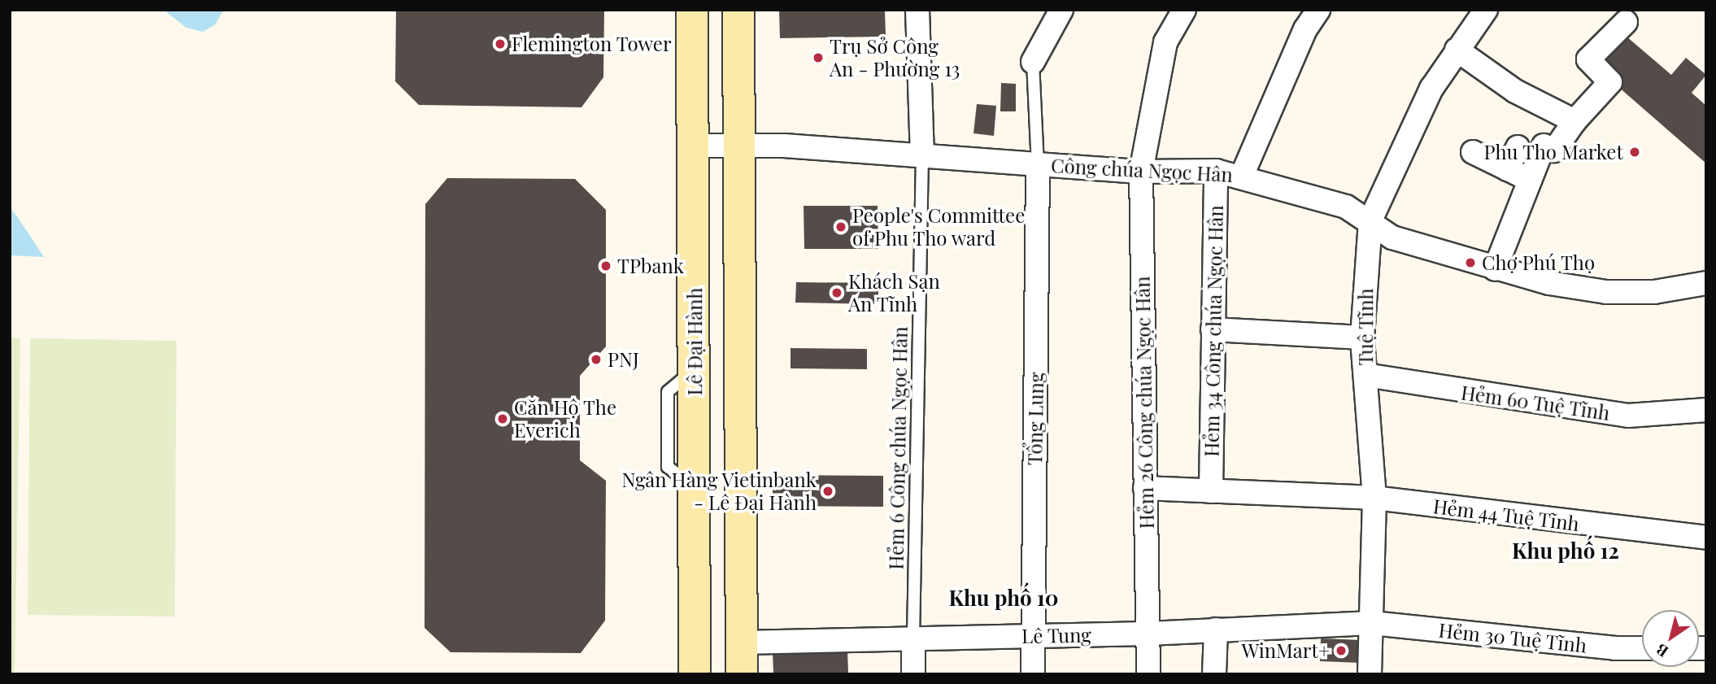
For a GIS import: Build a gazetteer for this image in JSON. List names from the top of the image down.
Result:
{
  "streets": {
    "main road": ["Lê Đại Hành"],
    "street": [
      "Công chúa Ngọc Hân",
      "Tuệ Tĩnh",
      "Hẻm 34 Công chúa Ngọc Hân",
      "Hẻm 26 Công chúa Ngọc Hân",
      "Hẻm 60 Tuệ Tĩnh",
      "Tổng Lung",
      "Hẻm 44 Tuệ Tĩnh",
      "Lê Tung",
      "Hẻm 30 Tuệ Tĩnh"
    ],
    "lane": ["Hẻm 6 Công chúa Ngọc Hân"]
  },
  "crossings": [
    ["Công chúa Ngọc Hân", "Tuệ Tĩnh"],
    ["Công chúa Ngọc Hân", "Hẻm 34 Công chúa Ngọc Hân"],
    ["Công chúa Ngọc Hân", "Lê Đại Hành"],
    ["Công chúa Ngọc Hân", "Hẻm 26 Công chúa Ngọc Hân"],
    ["Công chúa Ngọc Hân", "Tổng Lung"],
    ["Công chúa Ngọc Hân", "Hẻm 6 Công chúa Ngọc Hân"],
    ["Tuệ Tĩnh", "Hẻm 60 Tuệ Tĩnh"],
    ["Tuệ Tĩnh", "Hẻm 44 Tuệ Tĩnh"],
    ["Tuệ Tĩnh", "Lê Tung"],
    ["Tuệ Tĩnh", "Hẻm 30 Tuệ Tĩnh"],
    ["Hẻm 34 Công chúa Ngọc Hân", "Hẻm 44 Tuệ Tĩnh"],
    ["Hẻm 26 Công chúa Ngọc Hân", "Hẻm 44 Tuệ Tĩnh"],
    ["Hẻm 26 Công chúa Ngọc Hân", "Lê Tung"],
    ["Tổng Lung", "Lê Tung"],
    ["Hẻm 6 Công chúa Ngọc Hân", "Lê Tung"],
    ["Lê Tung", "Hẻm 30 Tuệ Tĩnh"]
  ],
  "districts": ["Khu phố 12", "Khu phố 10"],
  "places": [
    "Flemington Tower",
    "Trụ Sở Công An - Phường 13",
    "Phu Tho Market",
    "People's Committee of Phu Tho ward",
    "Chợ Phú Thọ",
    "TPbank",
    "Khách Sạn An Tĩnh",
    "PNJ",
    "Căn Hộ The Everich",
    "Ngân Hàng Vietinbank - Lê Đại Hành",
    "WinMart+"
  ],
  "north": "bottom left"
}
